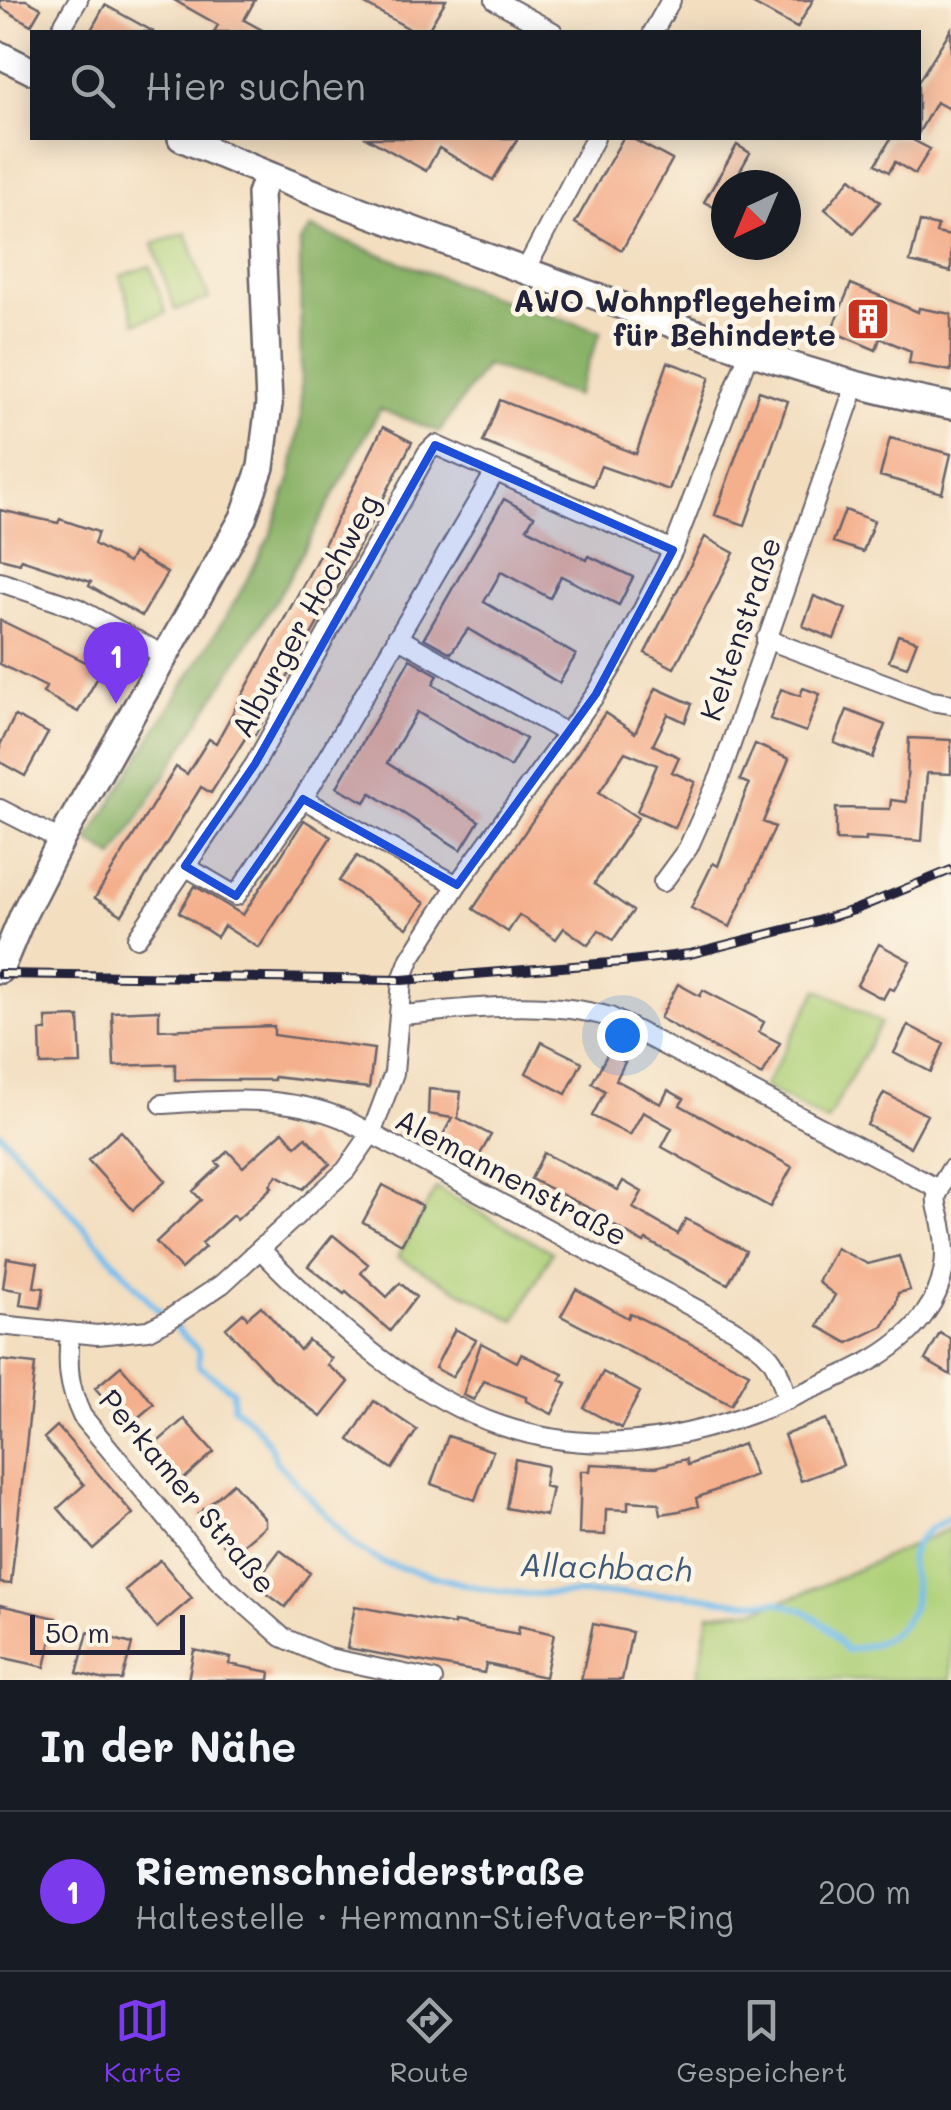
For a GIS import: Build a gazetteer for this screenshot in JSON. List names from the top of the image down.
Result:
{
  "streets": {
    "street": [
      "Alburger Hochweg",
      "Keltenstraße",
      "Alemannenstraße",
      "Perkamer Straße"
    ]
  },
  "water": ["Allachbach"],
  "places": {
    "building": ["AWO Wohnpflegeheim für Behinderte"]
  },
  "scale_bar": "50 m",
  "north": "bottom left",
  "page": {
    "search": "Hier suchen",
    "pins": "1",
    "scale": "50 m",
    "heading": "In der Nähe",
    "list": [
      {
        "mark": "1",
        "name": "Riemenschneiderstraße",
        "note": "Haltestelle · Hermann-Stiefvater-Ring",
        "value": "200 m"
      }
    ],
    "nav": ["Karte", "Route", "Gespeichert"]
  }
}
